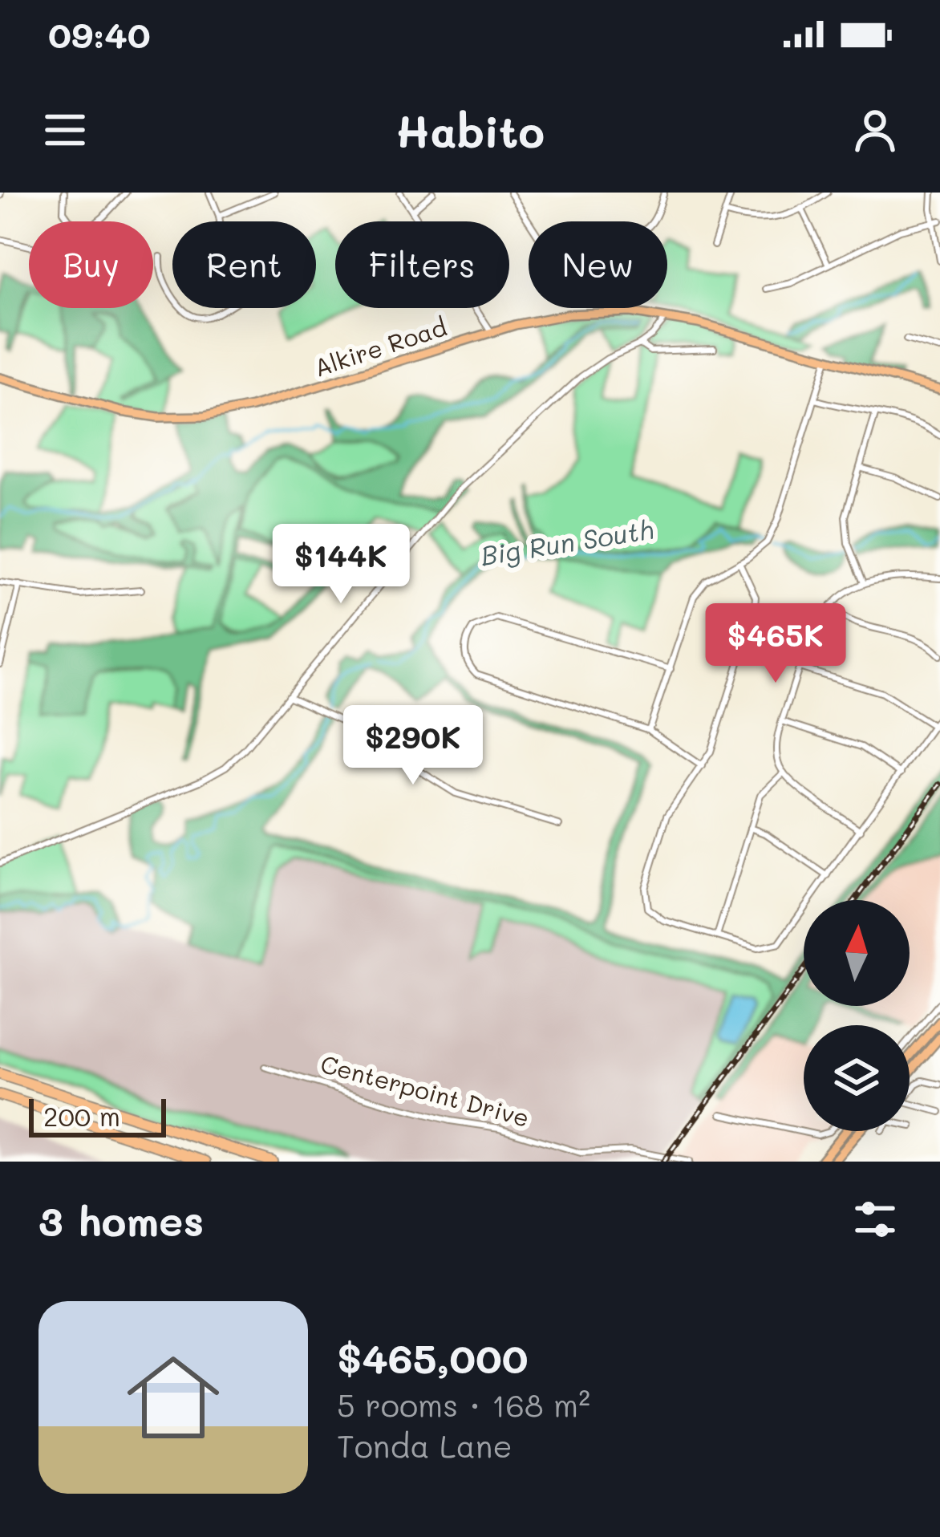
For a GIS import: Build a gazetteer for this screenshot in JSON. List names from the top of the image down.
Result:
{
  "streets": {
    "main road": ["Alkire Road"],
    "street": ["Centerpoint Drive"]
  },
  "water": ["Big Run South"],
  "scale_bar": "200 m",
  "north": "top",
  "page": {
    "status": "09:40",
    "header": "Habito",
    "chip": [
      "Buy",
      "Rent",
      "Filters",
      "New"
    ],
    "price": ["$144K", "$465K", "$290K"],
    "scale": "200 m",
    "heading": "3 homes",
    "list": [
      {
        "name": "$465,000",
        "note": "5 rooms · 168 m² · Tonda Lane"
      }
    ]
  }
}
